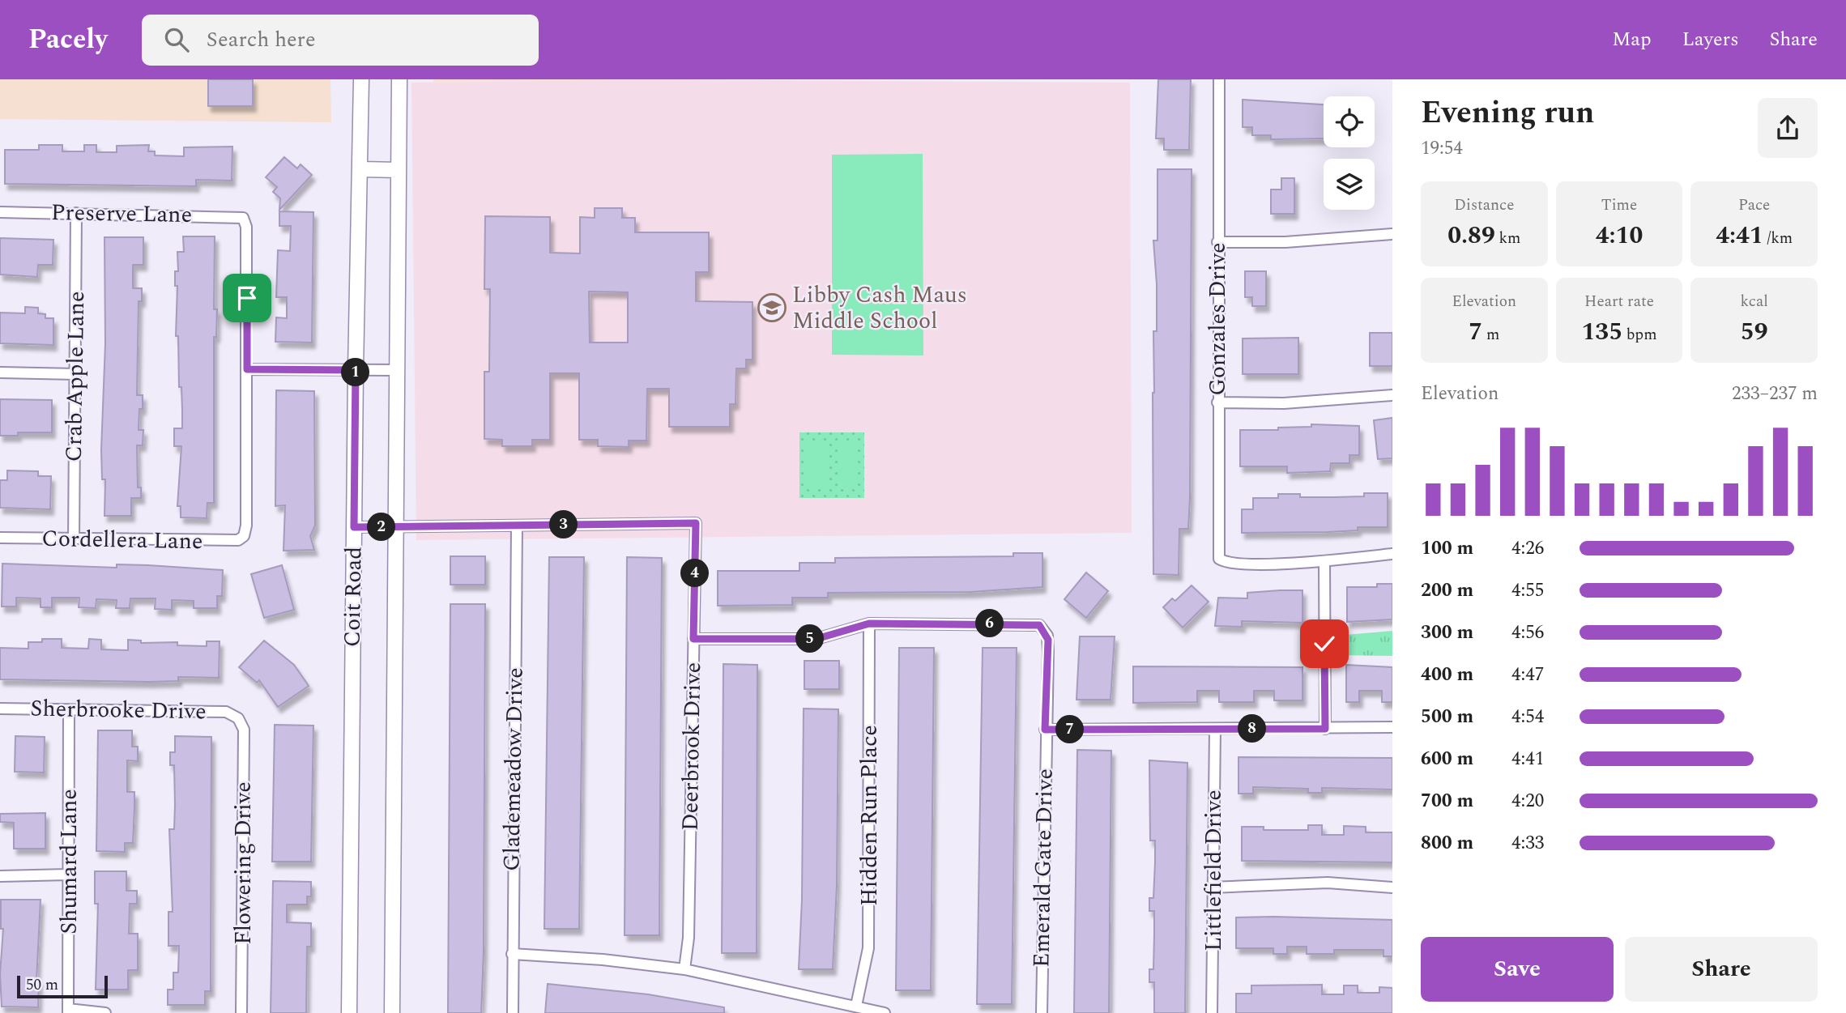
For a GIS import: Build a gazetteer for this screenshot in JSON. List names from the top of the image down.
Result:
{
  "streets": {
    "main road": ["Coit Road"],
    "street": [
      "Preserve Lane",
      "Gonzales Drive",
      "Crab Apple Lane",
      "Cordellera Lane",
      "Sherbrooke Drive",
      "Deerbrook Drive",
      "Glademeadow Drive",
      "Hidden Run Place",
      "Shumard Lane",
      "Flowering Drive",
      "Emerald Gate Drive",
      "Littlefield Drive"
    ]
  },
  "crossings": [
    ["Preserve Lane", "Crab Apple Lane"],
    ["Preserve Lane", "Cordellera Lane"],
    ["Crab Apple Lane", "Cordellera Lane"],
    ["Sherbrooke Drive", "Shumard Lane"],
    ["Sherbrooke Drive", "Flowering Drive"],
    ["Deerbrook Drive", "Glademeadow Drive"],
    ["Hidden Run Place", "Emerald Gate Drive"]
  ],
  "places": {
    "school or university": ["Libby Cash Maus Middle School"]
  },
  "scale_bar": "50 m",
  "page": {
    "header": "Pacely",
    "search": "Search here",
    "nav": ["Map", "Layers", "Share"],
    "heading": ["Evening run", "19:54"],
    "stats": [
      ["Distance", "0.89 km"],
      ["Time", "4:10"],
      ["Pace", "4:41 /km"],
      ["Elevation", "7 m"],
      ["Heart rate", "135 bpm"],
      ["kcal", "59"]
    ],
    "pins": [
      "1",
      "3",
      "2",
      "4",
      "6",
      "5",
      "8",
      "7"
    ],
    "chart": ["Elevation", "233–237 m"],
    "list": [
      {
        "name": "100 m",
        "note": "4:26"
      },
      {
        "name": "200 m",
        "note": "4:55"
      },
      {
        "name": "300 m",
        "note": "4:56"
      },
      {
        "name": "400 m",
        "note": "4:47"
      },
      {
        "name": "500 m",
        "note": "4:54"
      },
      {
        "name": "600 m",
        "note": "4:41"
      },
      {
        "name": "700 m",
        "note": "4:20"
      },
      {
        "name": "800 m",
        "note": "4:33"
      }
    ],
    "buttons": ["Save", "Share"],
    "scale": "50 m"
  }
}
